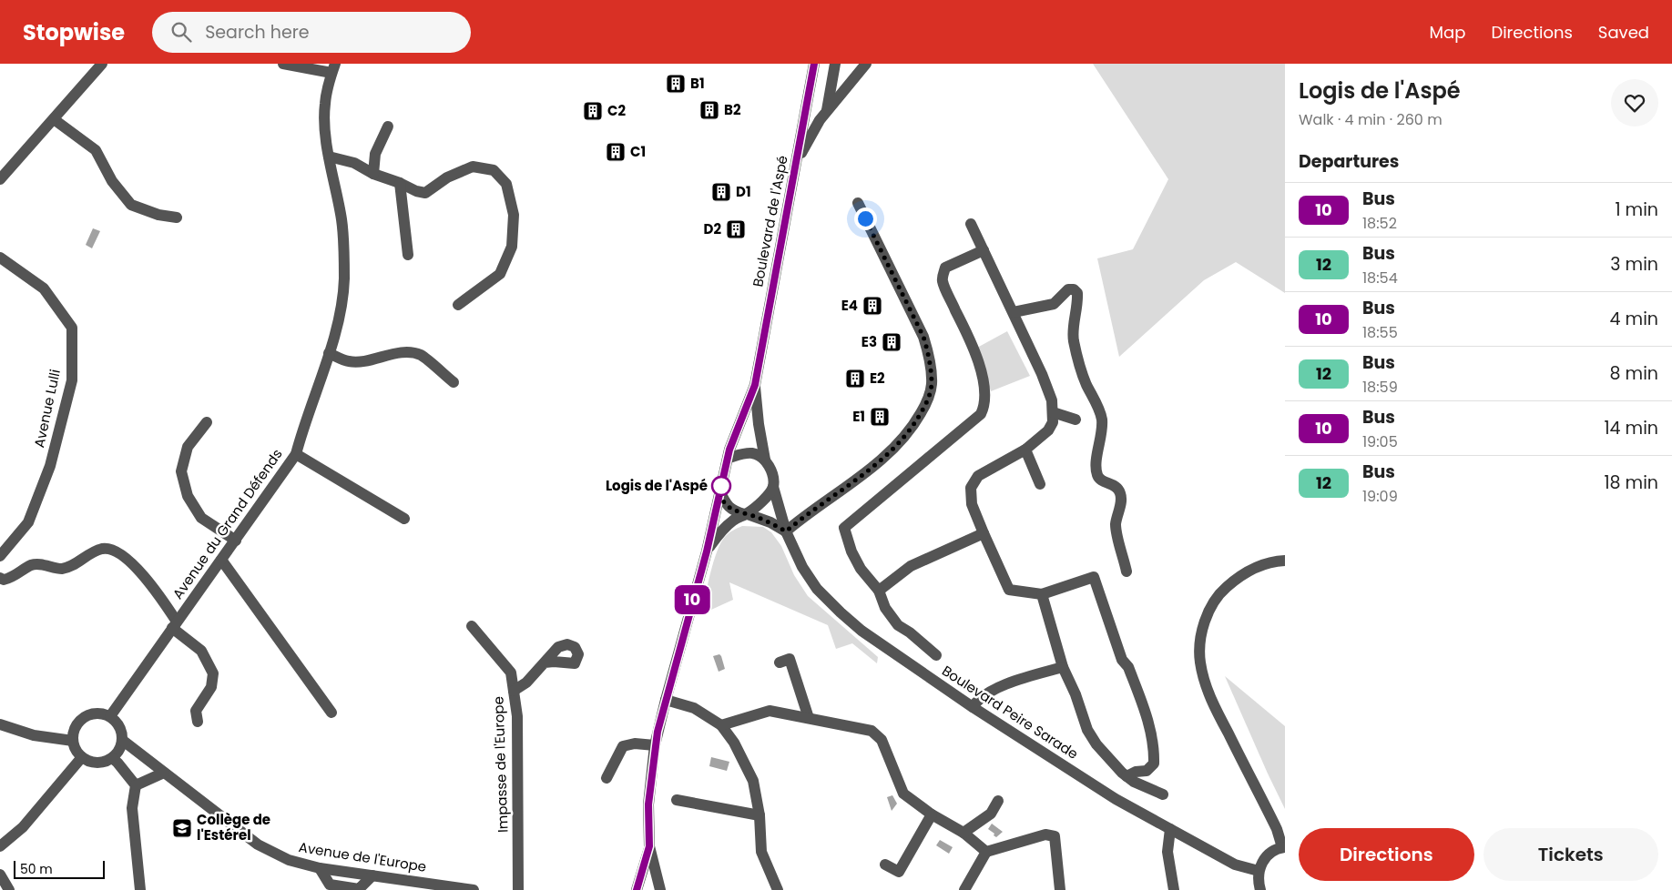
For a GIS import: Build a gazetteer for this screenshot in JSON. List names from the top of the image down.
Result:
{
  "streets": {
    "street": [
      "Boulevard de l'Aspé",
      "Avenue Lulli",
      "Avenue du Grand Défends",
      "Boulevard Peire Sarade",
      "Impasse de l'Europe",
      "Avenue de l'Europe"
    ]
  },
  "crossings": [
    ["Boulevard de l'Aspé", "Boulevard Peire Sarade"],
    ["Avenue du Grand Défends", "Avenue de l'Europe"]
  ],
  "places": {
    "building": [
      "B1",
      "B2",
      "C2",
      "C1",
      "D1",
      "D2",
      "E4",
      "E3",
      "E2",
      "E1"
    ],
    "other": ["Logis de l'Aspé"],
    "school or university": ["Collège de l'Estérel"]
  },
  "lines": ["bus line 10"],
  "scale_bar": "50 m",
  "page": {
    "header": "Stopwise",
    "search": "Search here",
    "nav": ["Map", "Directions", "Saved"],
    "on_map": "10",
    "heading": [
      ["Logis de l'Aspé", "Walk · 4 min · 260 m"],
      "Departures"
    ],
    "list": [
      {
        "mark": "10",
        "name": "Bus",
        "note": "18:52",
        "value": "1 min"
      },
      {
        "mark": "12",
        "name": "Bus",
        "note": "18:54",
        "value": "3 min"
      },
      {
        "mark": "10",
        "name": "Bus",
        "note": "18:55",
        "value": "4 min"
      },
      {
        "mark": "12",
        "name": "Bus",
        "note": "18:59",
        "value": "8 min"
      },
      {
        "mark": "10",
        "name": "Bus",
        "note": "19:05",
        "value": "14 min"
      },
      {
        "mark": "12",
        "name": "Bus",
        "note": "19:09",
        "value": "18 min"
      }
    ],
    "buttons": ["Directions", "Tickets"],
    "scale": "50 m"
  }
}
